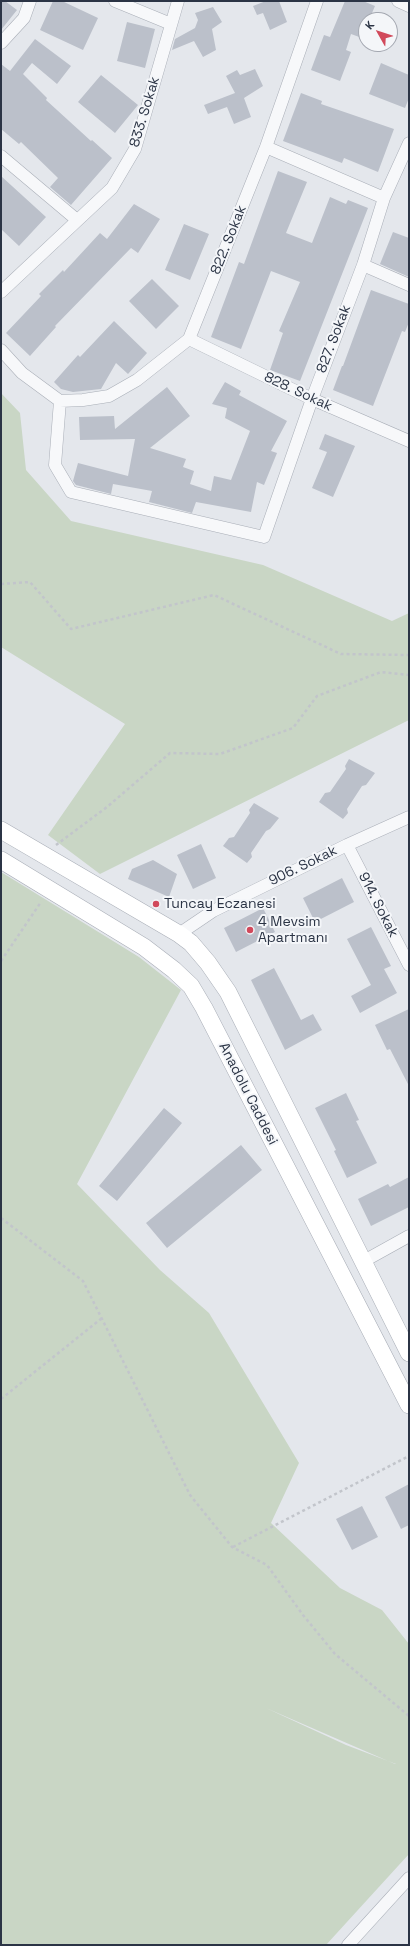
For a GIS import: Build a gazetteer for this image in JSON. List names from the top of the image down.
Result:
{
  "streets": {
    "main road": ["Anadolu Caddesi"],
    "street": [
      "833. Sokak",
      "822. Sokak",
      "827. Sokak",
      "828. Sokak",
      "906. Sokak",
      "914. Sokak"
    ]
  },
  "crossings": [
    ["822. Sokak", "827. Sokak"],
    ["822. Sokak", "828. Sokak"],
    ["827. Sokak", "828. Sokak"],
    ["906. Sokak", "914. Sokak"],
    ["906. Sokak", "Anadolu Caddesi"]
  ],
  "places": ["Tuncay Eczanesi", "4 Mevsim Apartmanı"],
  "north": "top left"
}
